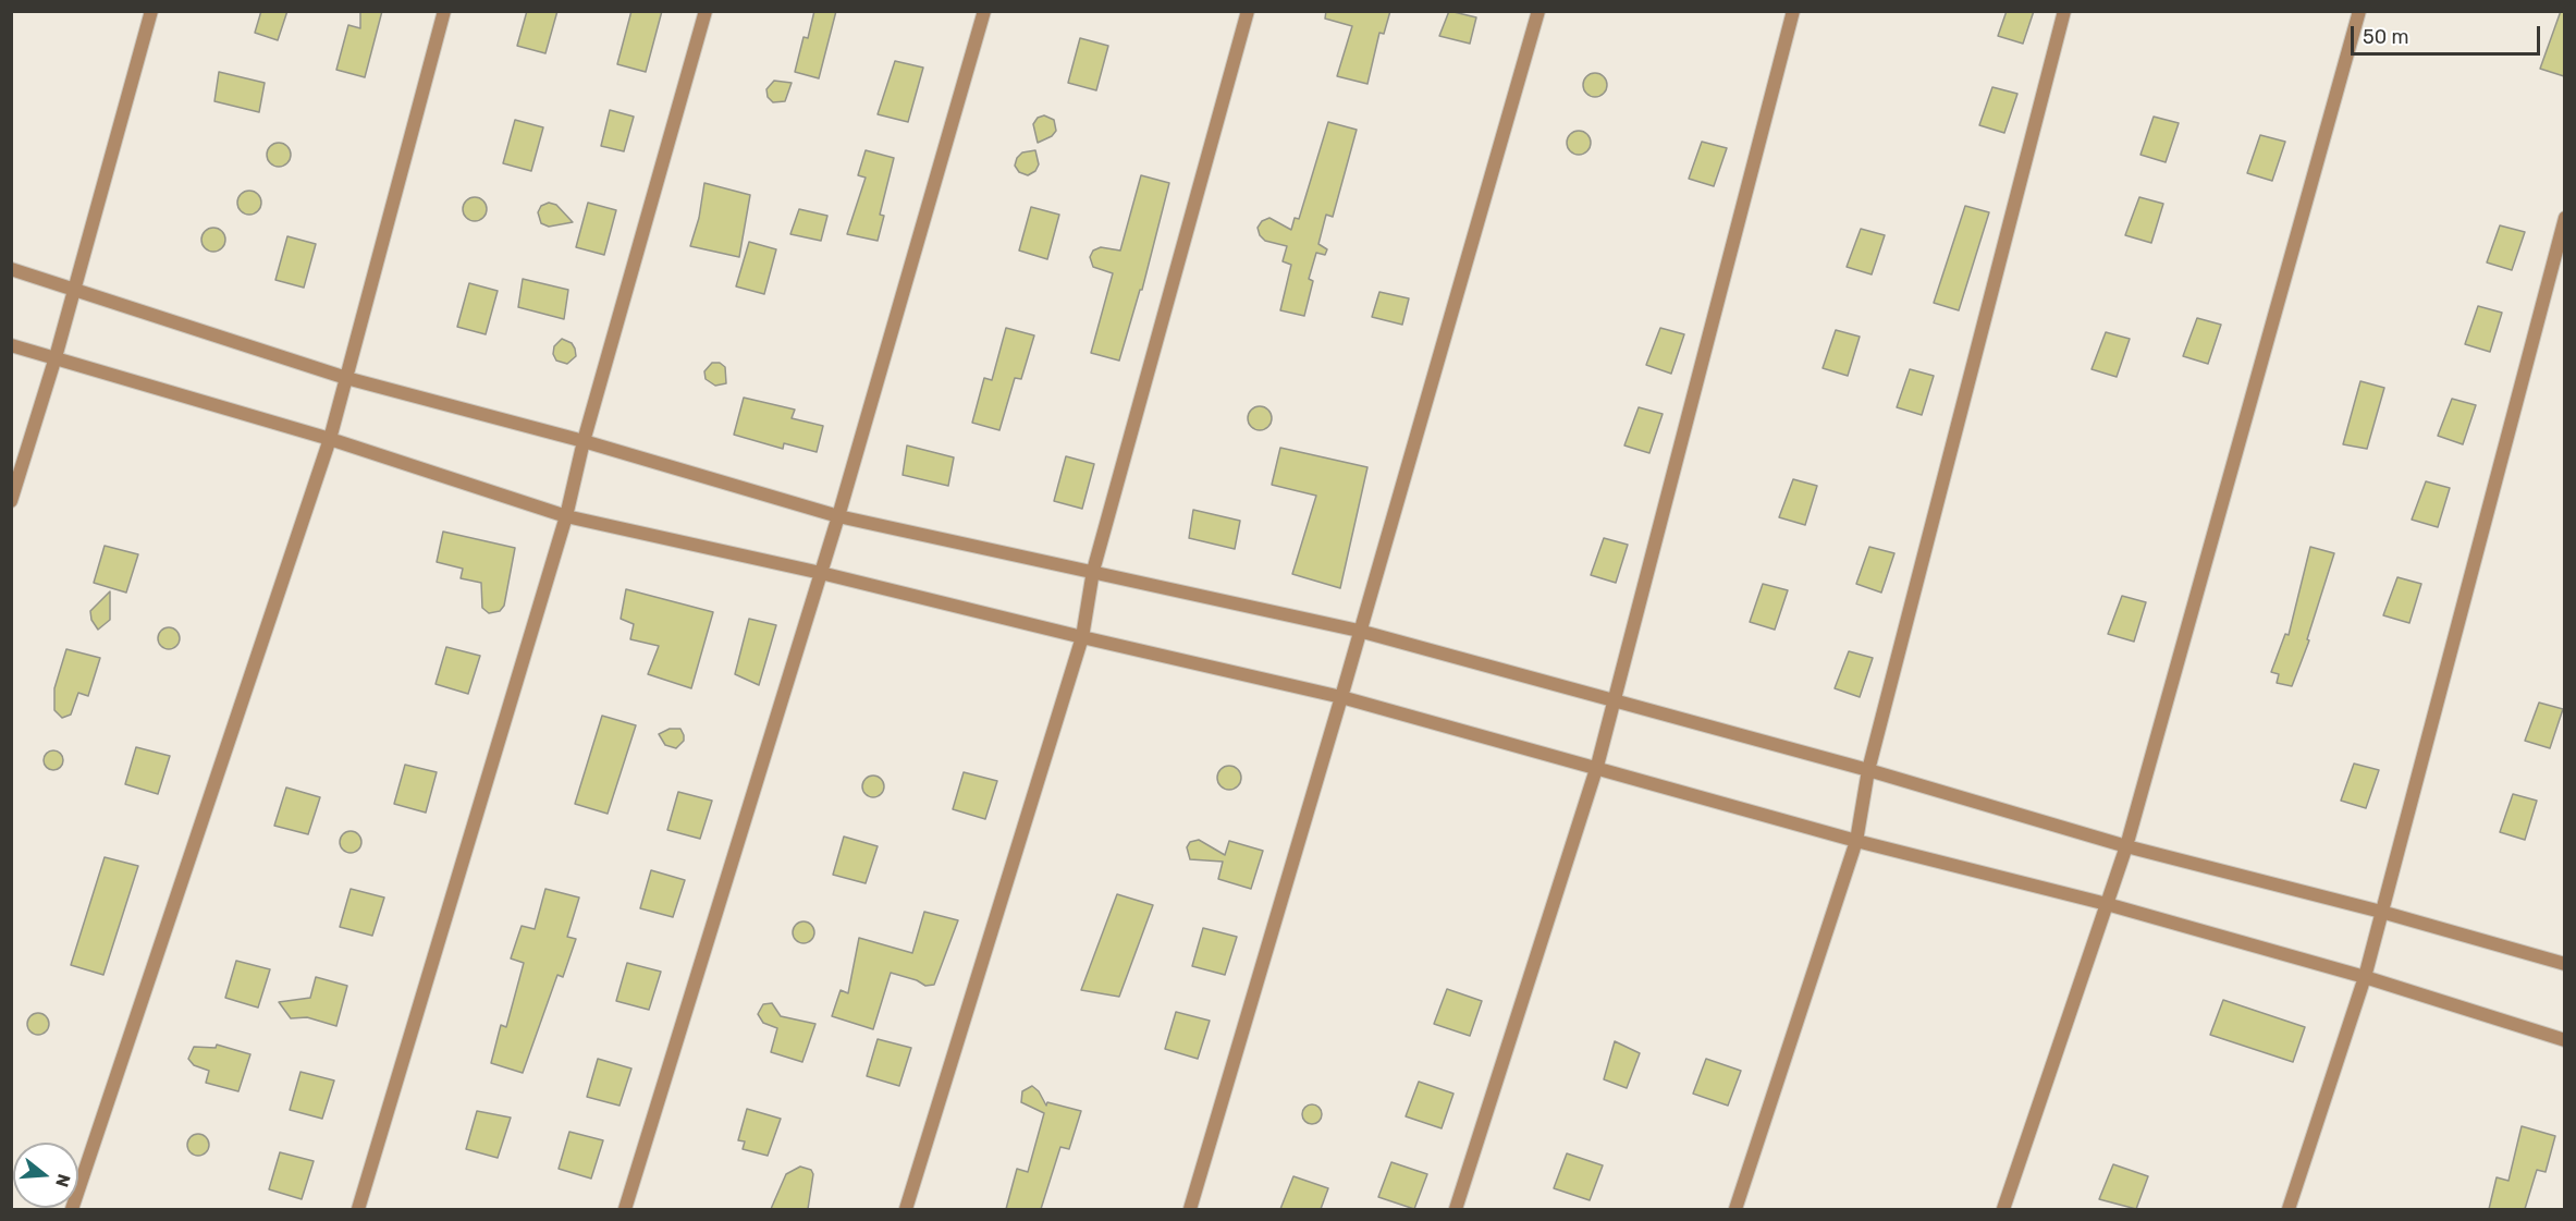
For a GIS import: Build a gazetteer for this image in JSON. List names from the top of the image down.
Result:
{
  "scale_bar": "50 m",
  "north": "right"
}
